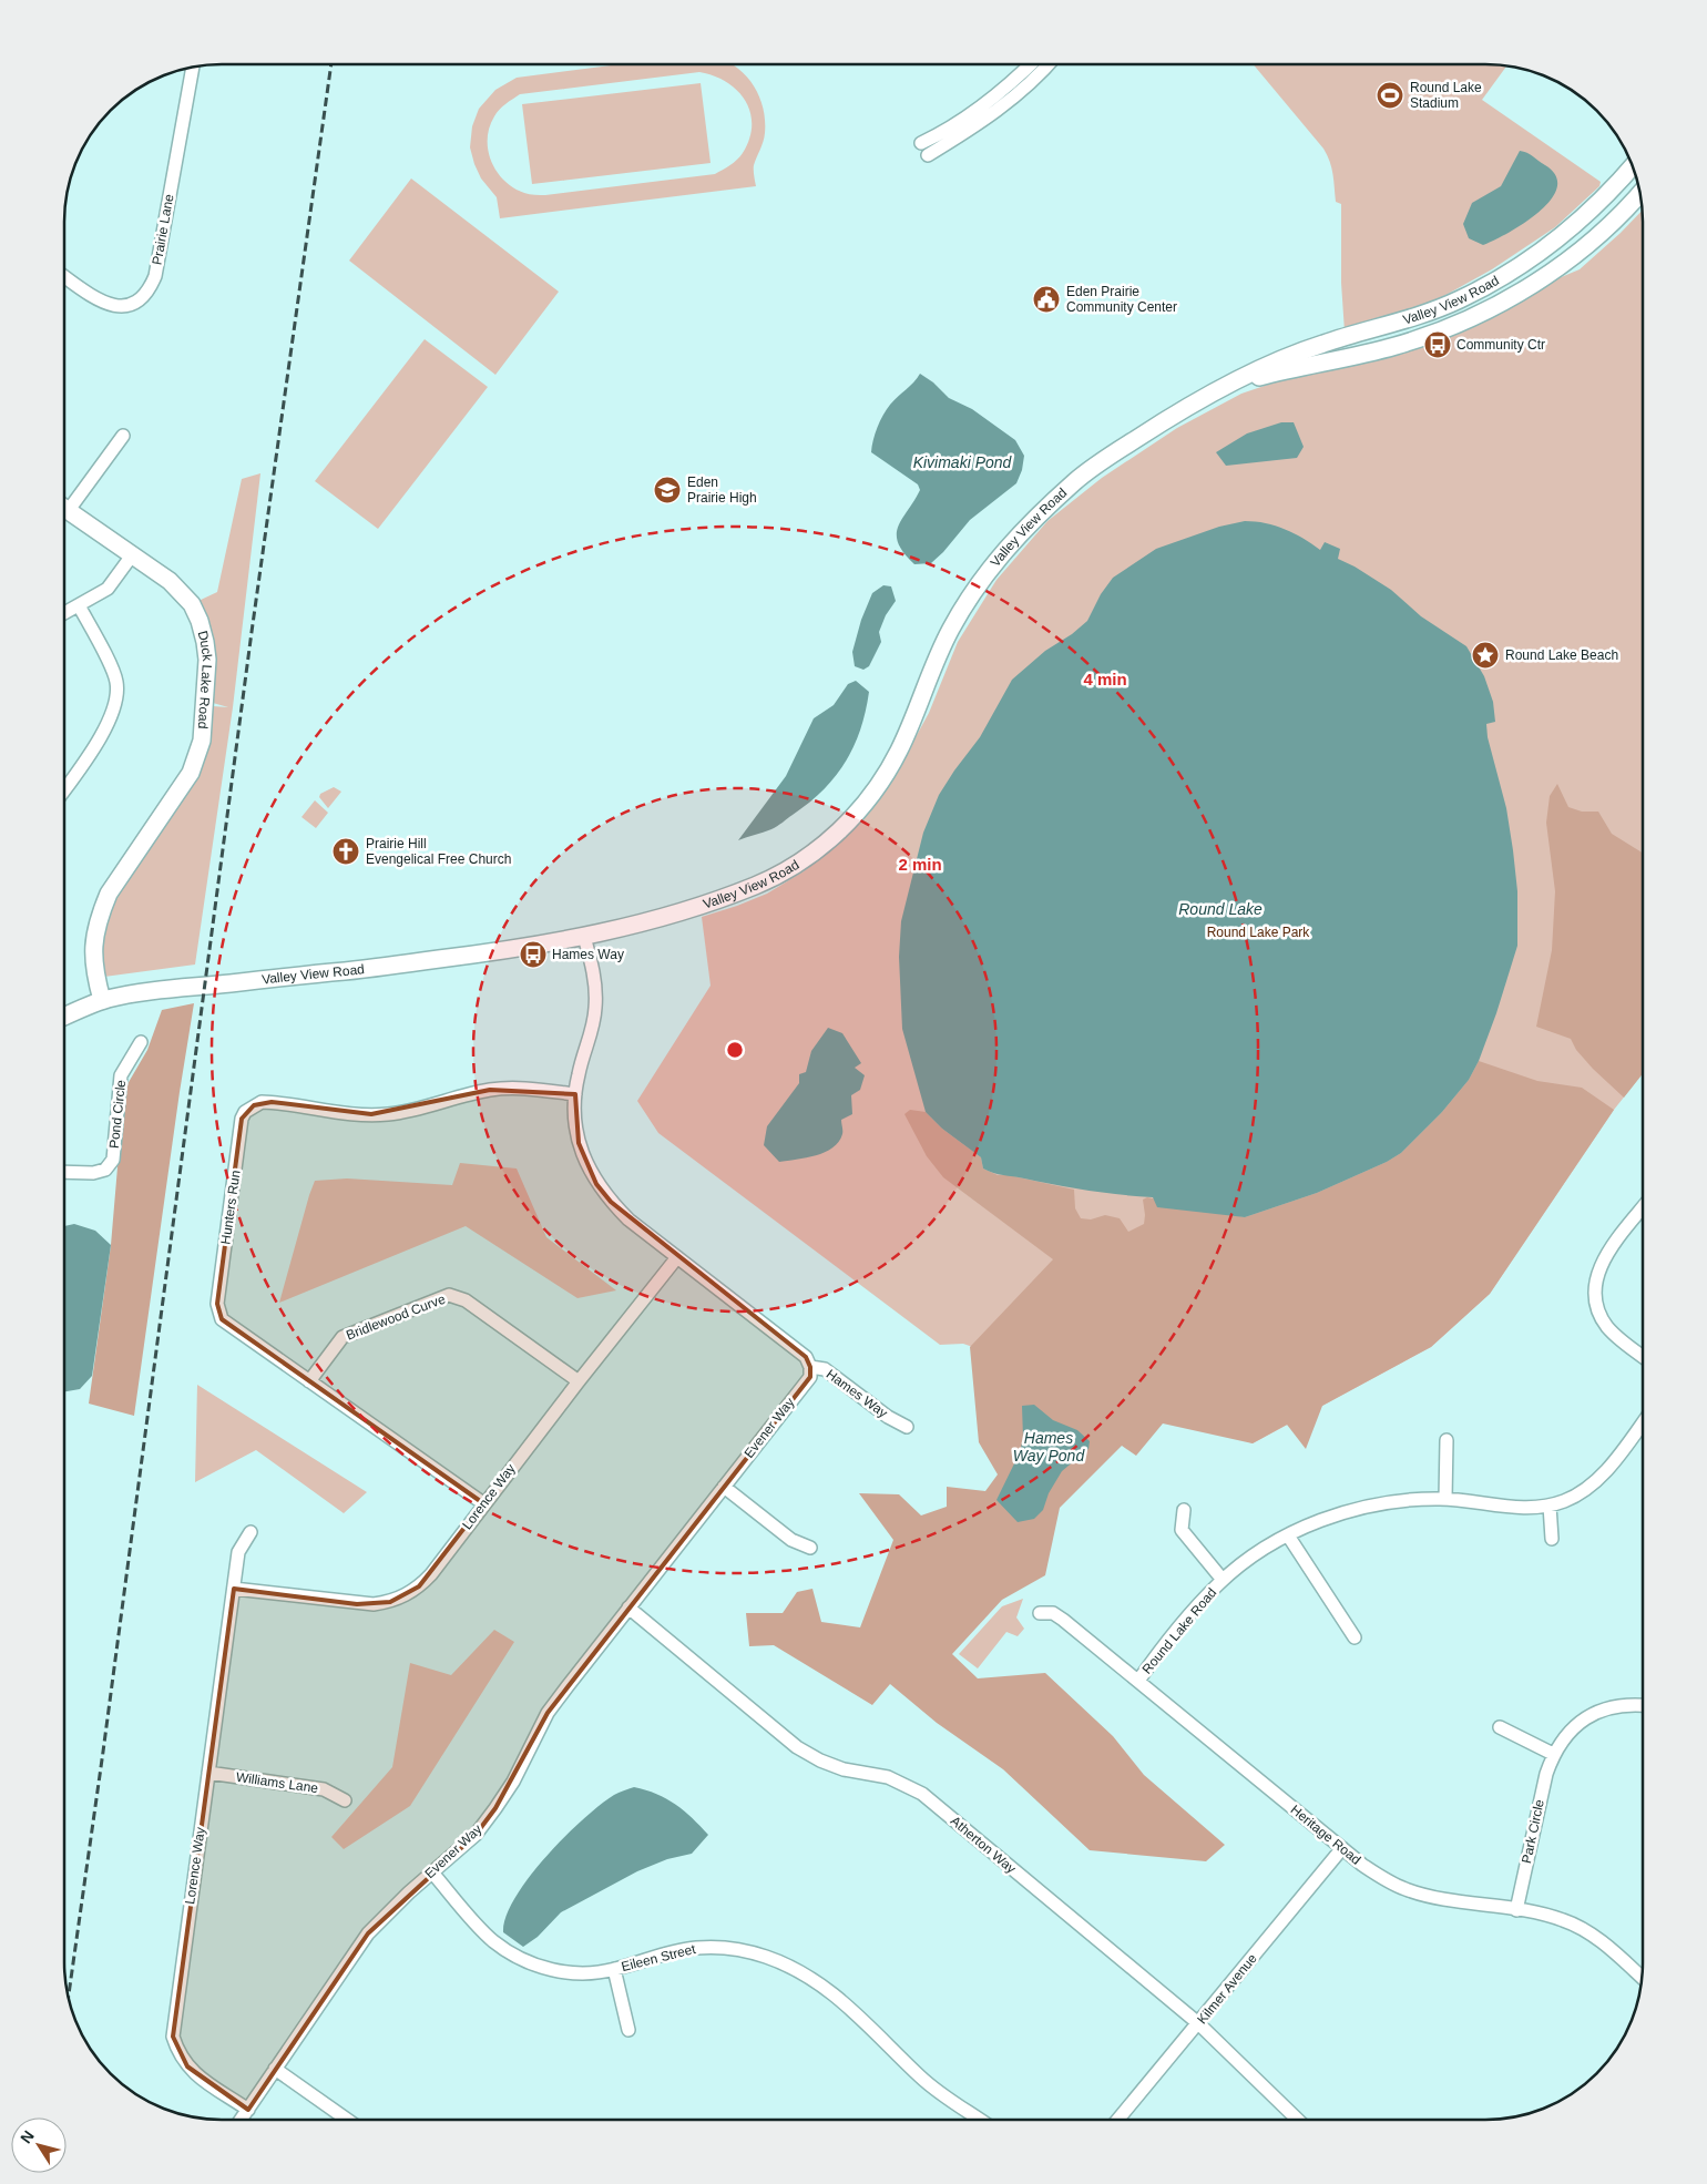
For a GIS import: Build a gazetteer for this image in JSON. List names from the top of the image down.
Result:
{
  "streets": {
    "street": [
      "Prairie Lane",
      "Valley View Road",
      "Duck Lake Road",
      "Pond Circle",
      "Hunters Run",
      "Bridlewood Curve",
      "Hames Way",
      "Evener Way",
      "Lorence Way",
      "Round Lake Road",
      "Williams Lane",
      "Park Circle",
      "Heritage Road",
      "Atherton Way",
      "Eileen Street",
      "Kilmer Avenue"
    ]
  },
  "crossings": [
    ["Valley View Road", "Duck Lake Road"],
    ["Valley View Road", "Hames Way"],
    ["Hunters Run", "Bridlewood Curve"],
    ["Hunters Run", "Hames Way"],
    ["Hunters Run", "Lorence Way"],
    ["Bridlewood Curve", "Lorence Way"],
    ["Hames Way", "Evener Way"],
    ["Hames Way", "Lorence Way"],
    ["Evener Way", "Lorence Way"],
    ["Evener Way", "Atherton Way"],
    ["Evener Way", "Eileen Street"],
    ["Lorence Way", "Williams Lane"],
    ["Round Lake Road", "Heritage Road"],
    ["Park Circle", "Heritage Road"],
    ["Heritage Road", "Kilmer Avenue"],
    ["Atherton Way", "Kilmer Avenue"]
  ],
  "water": ["Kivimaki Pond", "Round Lake", "Hames Way Pond"],
  "parks": ["Round Lake Park"],
  "places": {
    "sports": ["Round Lake Stadium"],
    "public building": ["Eden Prairie Community Center"],
    "bus stop": ["Community Ctr", "Hames Way"],
    "school or university": ["Eden Prairie High"],
    "place": ["Round Lake Beach"],
    "church": ["Prairie Hill Evengelical Free Church"]
  },
  "north": "top left",
  "rings": ["4 min", "2 min"]
}
